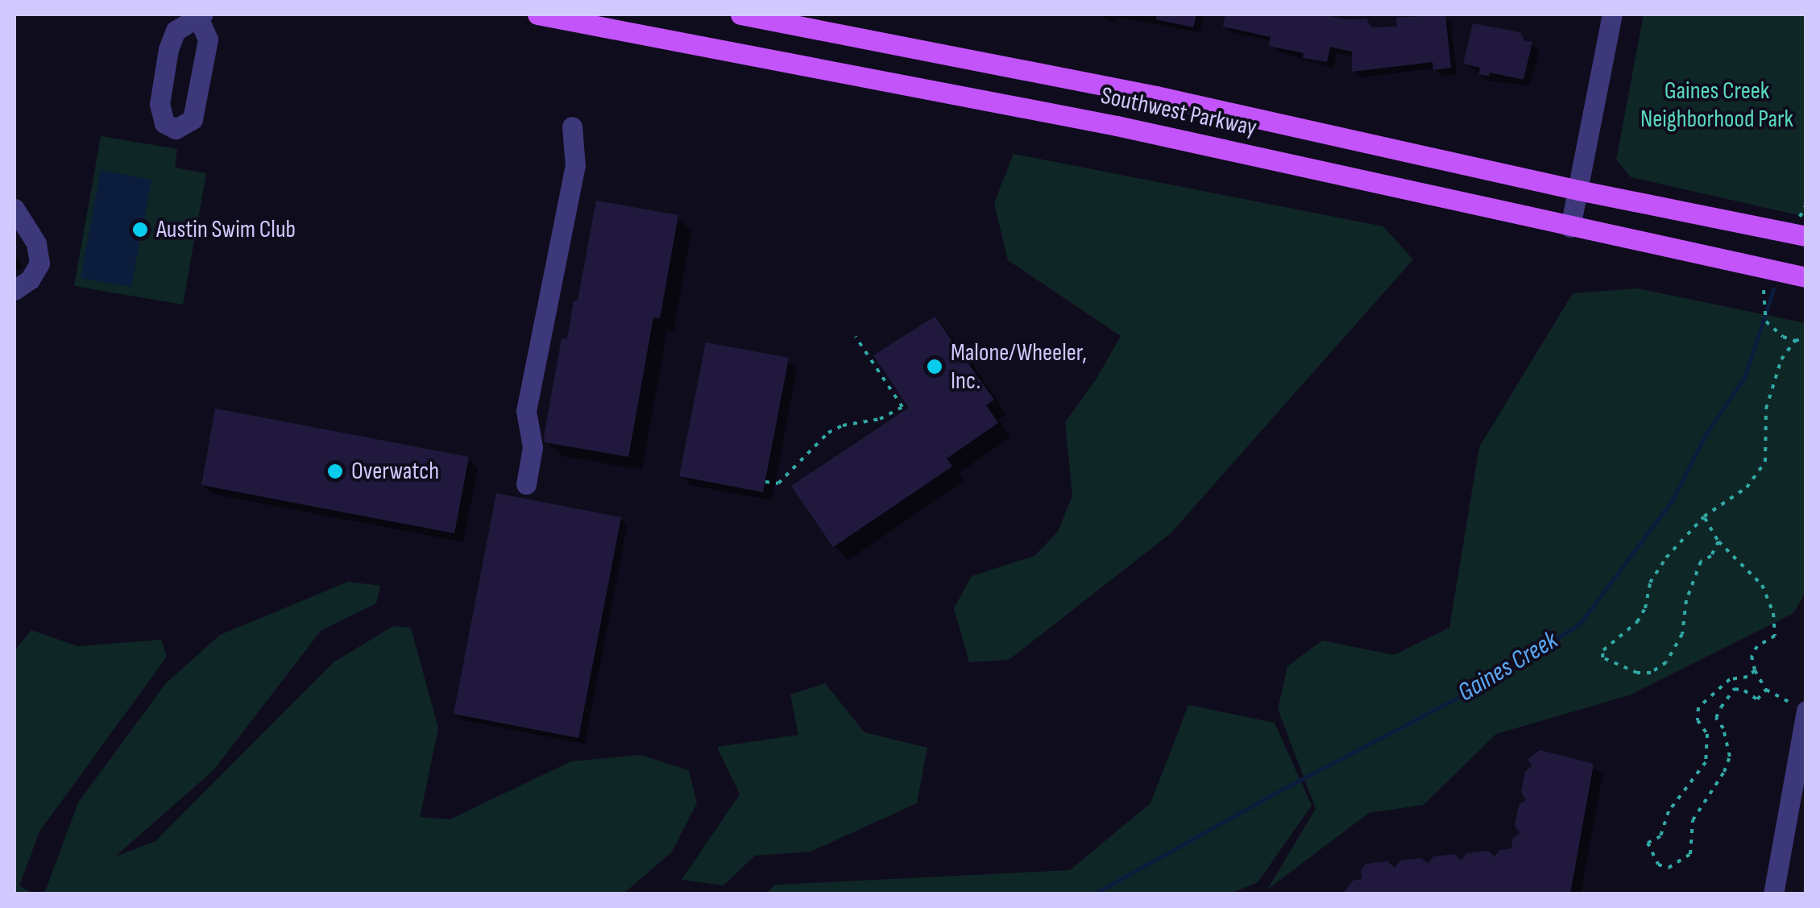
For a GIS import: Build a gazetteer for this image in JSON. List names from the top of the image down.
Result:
{
  "streets": {
    "main road": ["Southwest Parkway"]
  },
  "water": ["Gaines Creek"],
  "parks": ["Gaines Creek Neighborhood Park"],
  "places": ["Austin Swim Club", "Malone/Wheeler, Inc.", "Overwatch"]
}
